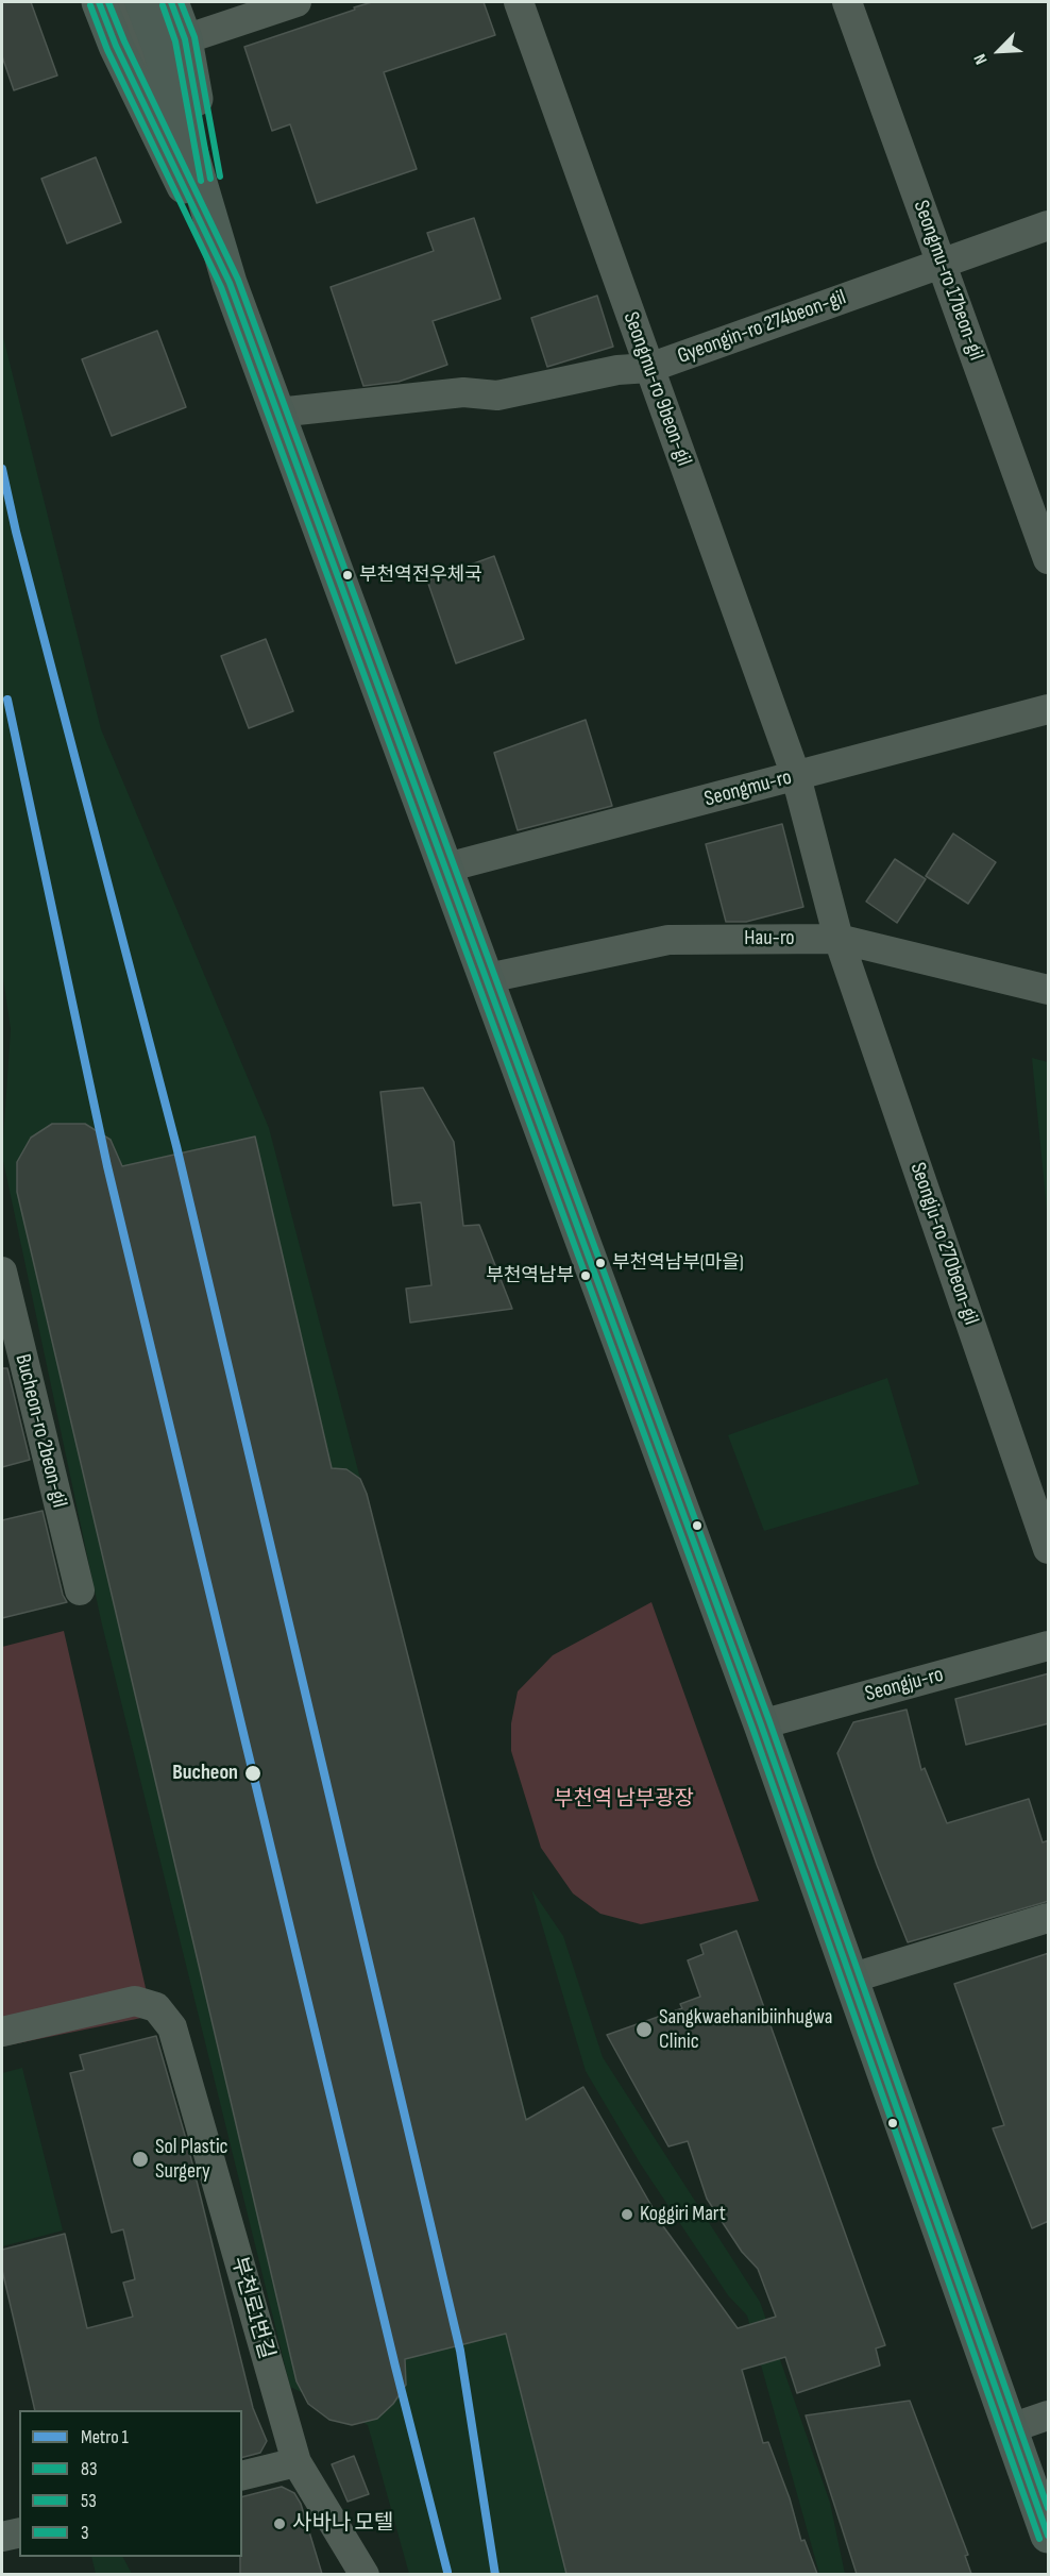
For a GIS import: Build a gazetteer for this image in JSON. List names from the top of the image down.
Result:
{
  "streets": {
    "street": [
      "Seongmu-ro 17beon-gil",
      "Gyeongin-ro 274beon-gil",
      "Seongmu-ro 9beon-gil",
      "Seongmu-ro",
      "Hau-ro",
      "Seongju-ro 270beon-gil",
      "Bucheon-ro 2beon-gil",
      "Seongju-ro",
      "부천로1번길"
    ]
  },
  "crossings": [
    ["Seongmu-ro 17beon-gil", "Gyeongin-ro 274beon-gil"],
    ["Gyeongin-ro 274beon-gil", "Seongmu-ro 9beon-gil"],
    ["Seongmu-ro 9beon-gil", "Seongmu-ro"],
    ["Seongmu-ro 9beon-gil", "Hau-ro"],
    ["Seongmu-ro 9beon-gil", "Seongju-ro 270beon-gil"],
    ["Hau-ro", "Seongju-ro 270beon-gil"]
  ],
  "parks": ["부천역 남부광장"],
  "places": [
    "부천역전우체국",
    "부천역남부(마을)",
    "부천역남부",
    "Bucheon",
    "Sangkwaehanibiinhugwa Clinic",
    "Sol Plastic Surgery",
    "Koggiri Mart",
    "사바나 모텔"
  ],
  "lines": [
    "transit line 83",
    "transit line 3",
    "transit line 53",
    "metro line 1"
  ],
  "legend": [
    "Metro 1",
    "83",
    "53",
    "3"
  ],
  "north": "bottom left"
}
